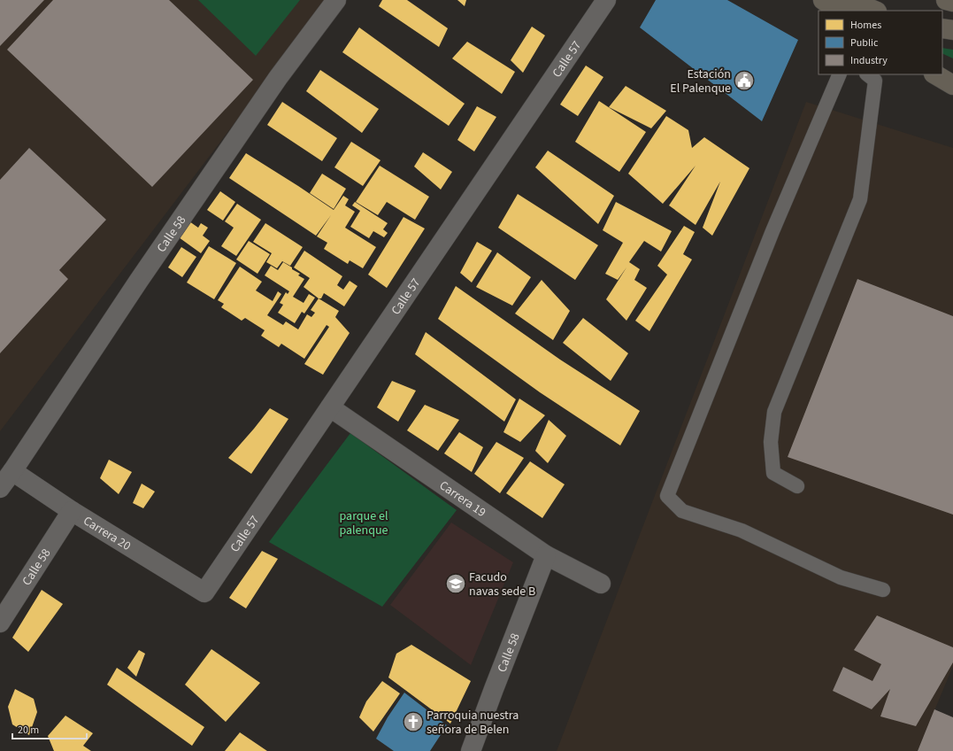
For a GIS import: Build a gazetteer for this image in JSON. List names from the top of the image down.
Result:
{
  "streets": {
    "street": [
      "Calle 57",
      "Calle 58",
      "Carrera 19",
      "Carrera 20"
    ]
  },
  "crossings": [
    ["Calle 57", "Carrera 19"],
    ["Calle 57", "Carrera 20"],
    ["Calle 58", "Carrera 19"],
    ["Calle 58", "Carrera 20"]
  ],
  "parks": ["parque el palenque"],
  "places": {
    "public building": ["Estación El Palenque"],
    "school or university": ["Facudo navas sede B"],
    "church": ["Parroquia nuestra señora de Belen"]
  },
  "legend": ["Homes", "Public", "Industry"],
  "scale_bar": "20 m"
}
